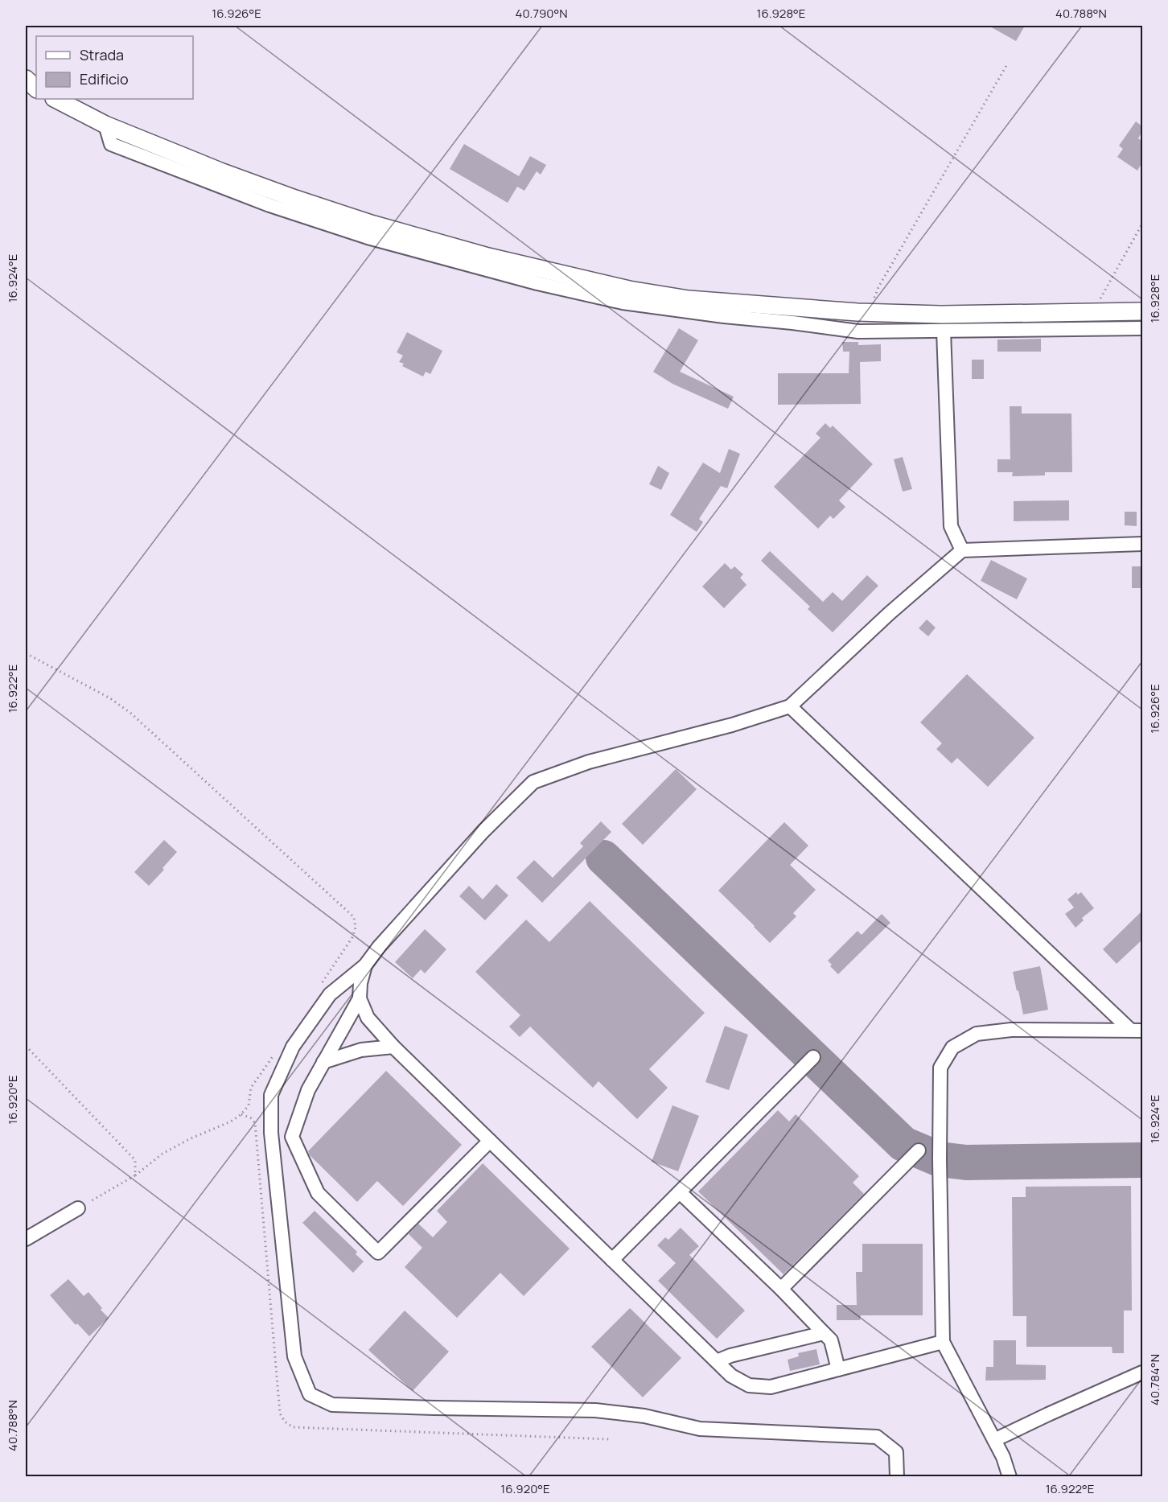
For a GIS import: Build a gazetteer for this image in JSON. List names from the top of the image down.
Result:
{
  "legend": ["Strada", "Edificio"],
  "coordinates": [
    "16.926°E",
    "40.790°N",
    "16.928°E",
    "40.788°N",
    "16.924°E",
    "16.922°E",
    "16.920°E",
    "40.784°N"
  ]
}
